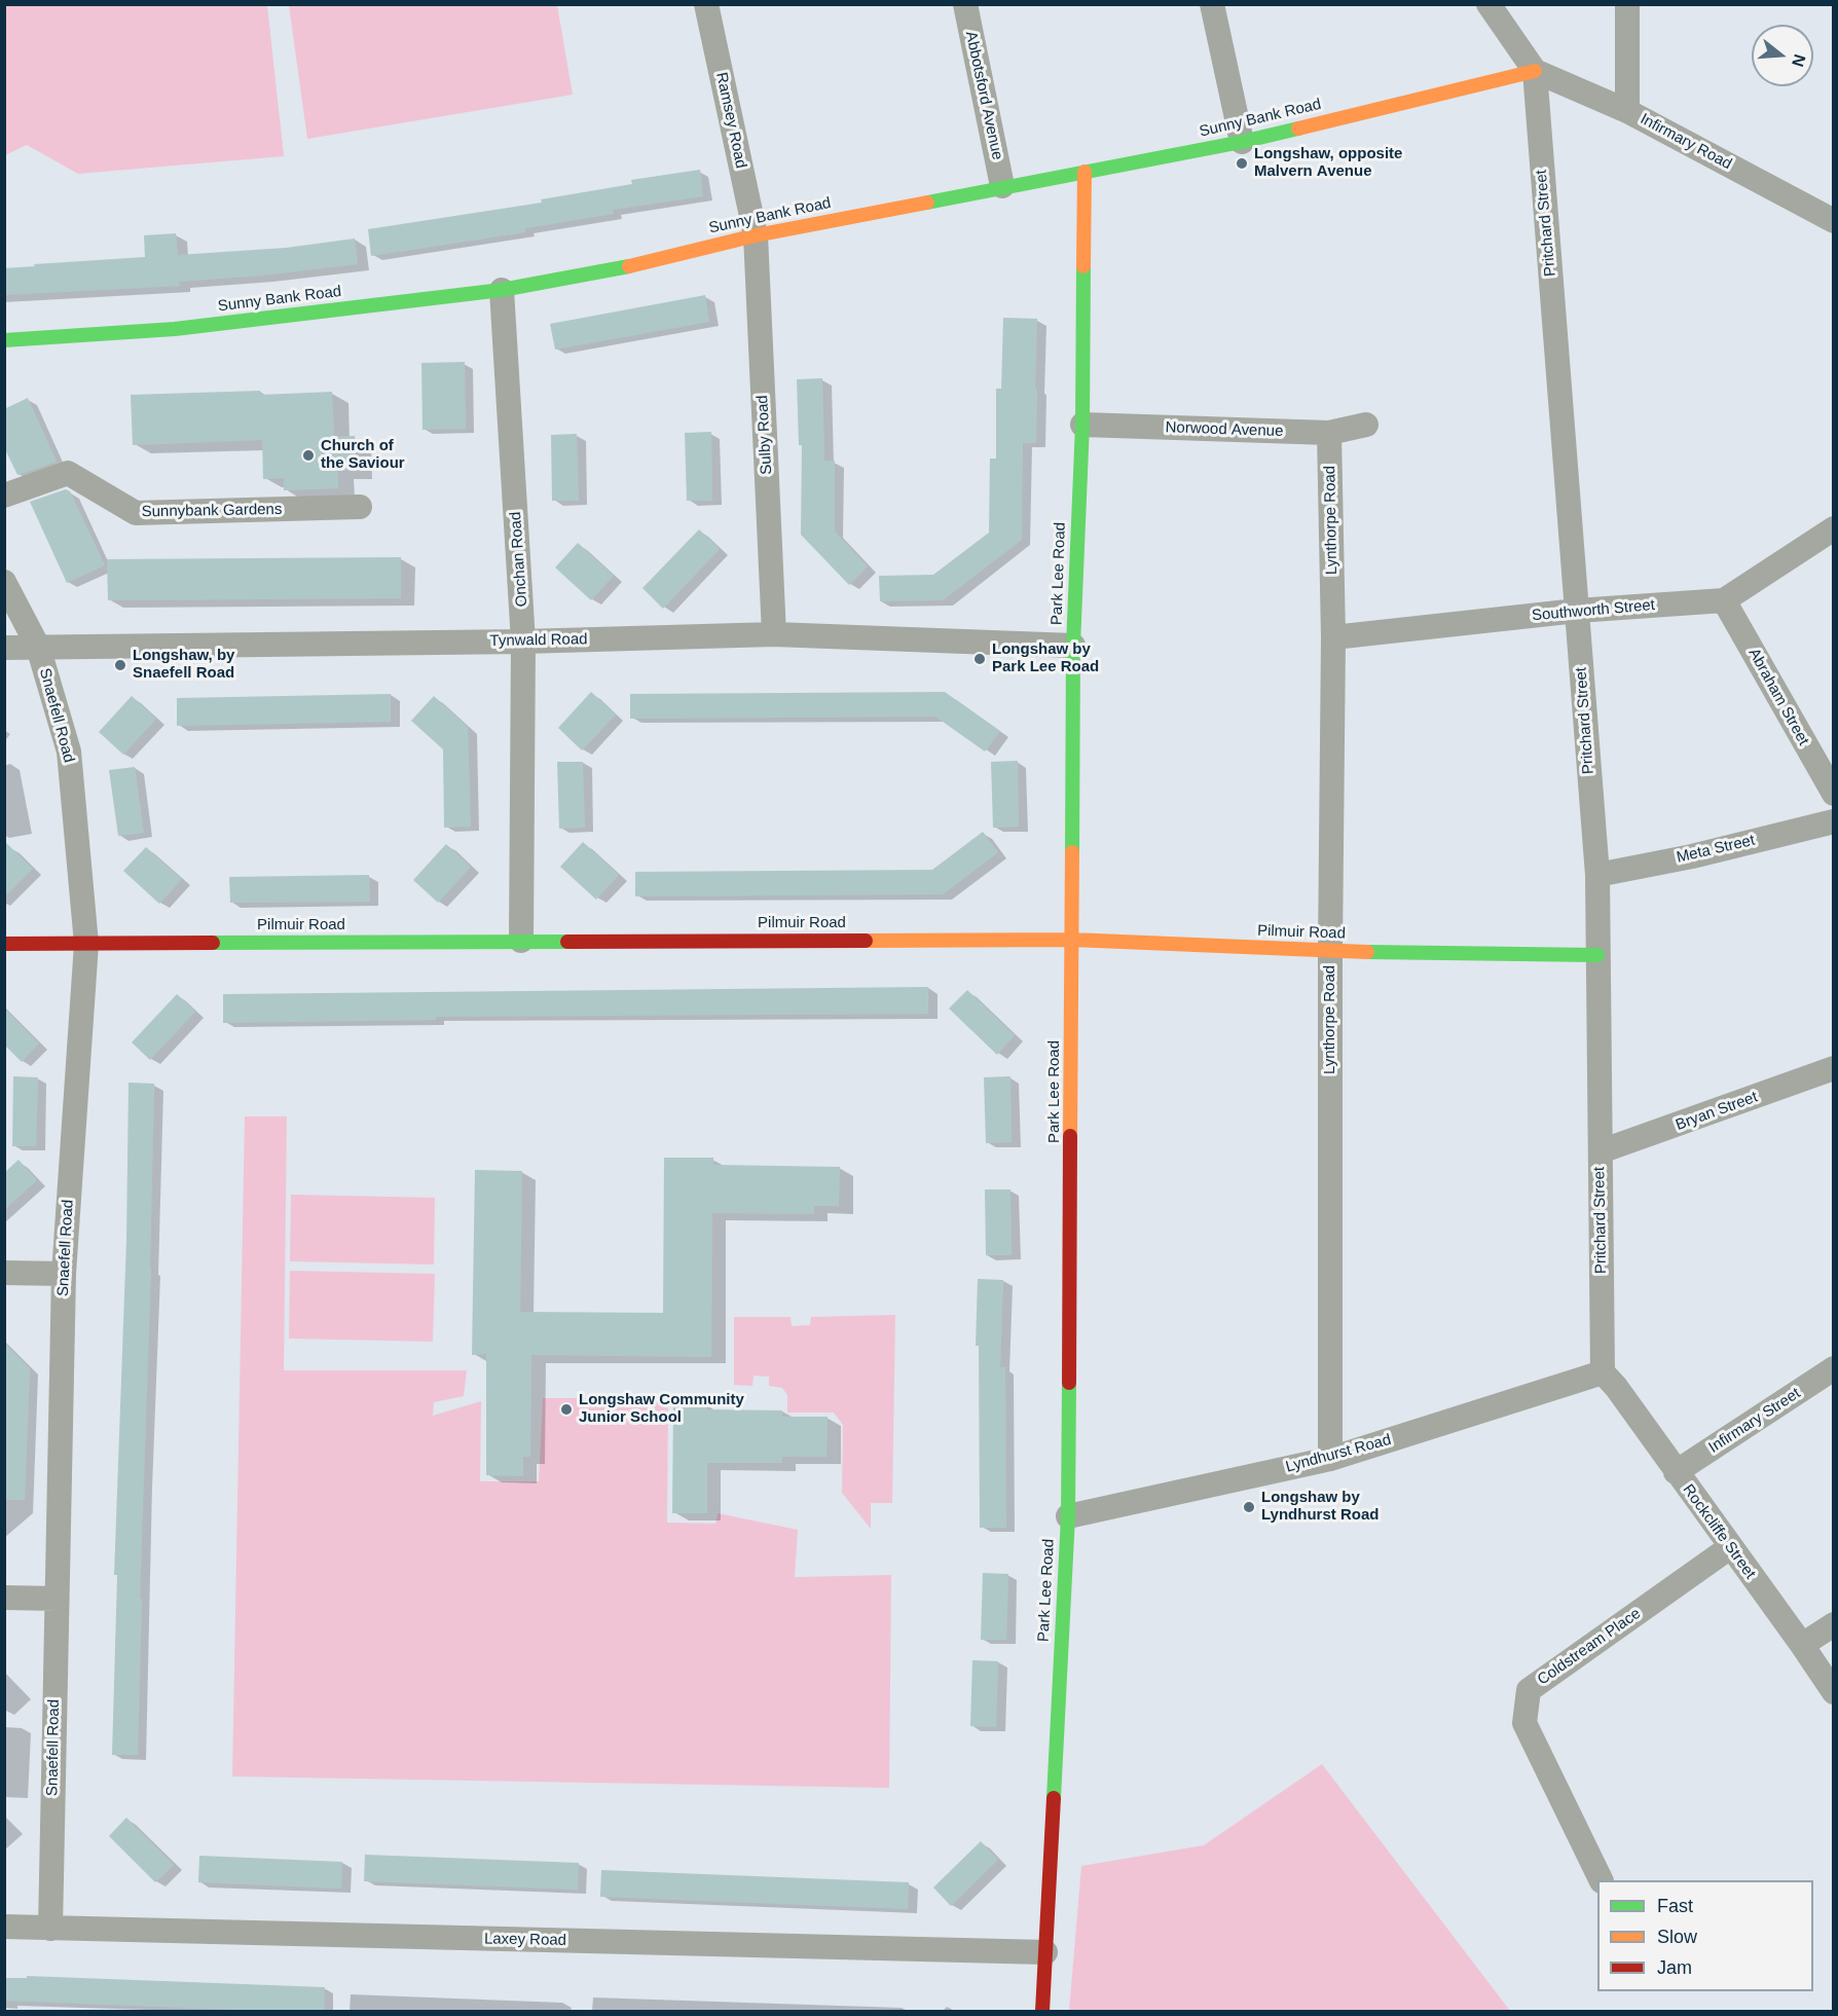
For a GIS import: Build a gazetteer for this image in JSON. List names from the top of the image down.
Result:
{
  "streets": {
    "street": [
      "Abbotsford Avenue",
      "Sunny Bank Road",
      "Ramsey Road",
      "Infirmary Road",
      "Pritchard Street",
      "Norwood Avenue",
      "Sulby Road",
      "Sunnybank Gardens",
      "Lynthorpe Road",
      "Onchan Road",
      "Park Lee Road",
      "Southworth Street",
      "Tynwald Road",
      "Abraham Street",
      "Snaefell Road",
      "Meta Street",
      "Pilmuir Road",
      "Bryan Street",
      "Infirmary Street",
      "Lyndhurst Road",
      "Rockcliffe Street",
      "Coldstream Place",
      "Laxey Road"
    ]
  },
  "crossings": [
    ["Abbotsford Avenue", "Sunny Bank Road"],
    ["Sunny Bank Road", "Ramsey Road"],
    ["Sunny Bank Road", "Infirmary Road"],
    ["Sunny Bank Road", "Pritchard Street"],
    ["Sunny Bank Road", "Sulby Road"],
    ["Sunny Bank Road", "Onchan Road"],
    ["Sunny Bank Road", "Park Lee Road"],
    ["Ramsey Road", "Sulby Road"],
    ["Infirmary Road", "Pritchard Street"],
    ["Pritchard Street", "Southworth Street"],
    ["Pritchard Street", "Meta Street"],
    ["Pritchard Street", "Pilmuir Road"],
    ["Pritchard Street", "Bryan Street"],
    ["Pritchard Street", "Lyndhurst Road"],
    ["Pritchard Street", "Rockcliffe Street"],
    ["Norwood Avenue", "Lynthorpe Road"],
    ["Norwood Avenue", "Park Lee Road"],
    ["Sulby Road", "Tynwald Road"],
    ["Lynthorpe Road", "Southworth Street"],
    ["Lynthorpe Road", "Pilmuir Road"],
    ["Lynthorpe Road", "Lyndhurst Road"],
    ["Onchan Road", "Tynwald Road"],
    ["Onchan Road", "Pilmuir Road"],
    ["Park Lee Road", "Tynwald Road"],
    ["Park Lee Road", "Pilmuir Road"],
    ["Park Lee Road", "Lyndhurst Road"],
    ["Park Lee Road", "Laxey Road"],
    ["Southworth Street", "Abraham Street"],
    ["Tynwald Road", "Snaefell Road"],
    ["Snaefell Road", "Pilmuir Road"],
    ["Snaefell Road", "Laxey Road"],
    ["Infirmary Street", "Rockcliffe Street"],
    ["Lyndhurst Road", "Rockcliffe Street"],
    ["Rockcliffe Street", "Coldstream Place"]
  ],
  "places": [
    "Longshaw, opposite Malvern Avenue",
    "Church of the Saviour",
    "Longshaw by Park Lee Road",
    "Longshaw, by Snaefell Road",
    "Longshaw Community Junior School",
    "Longshaw by Lyndhurst Road"
  ],
  "legend": ["Fast", "Slow", "Jam"],
  "north": "right"
}
